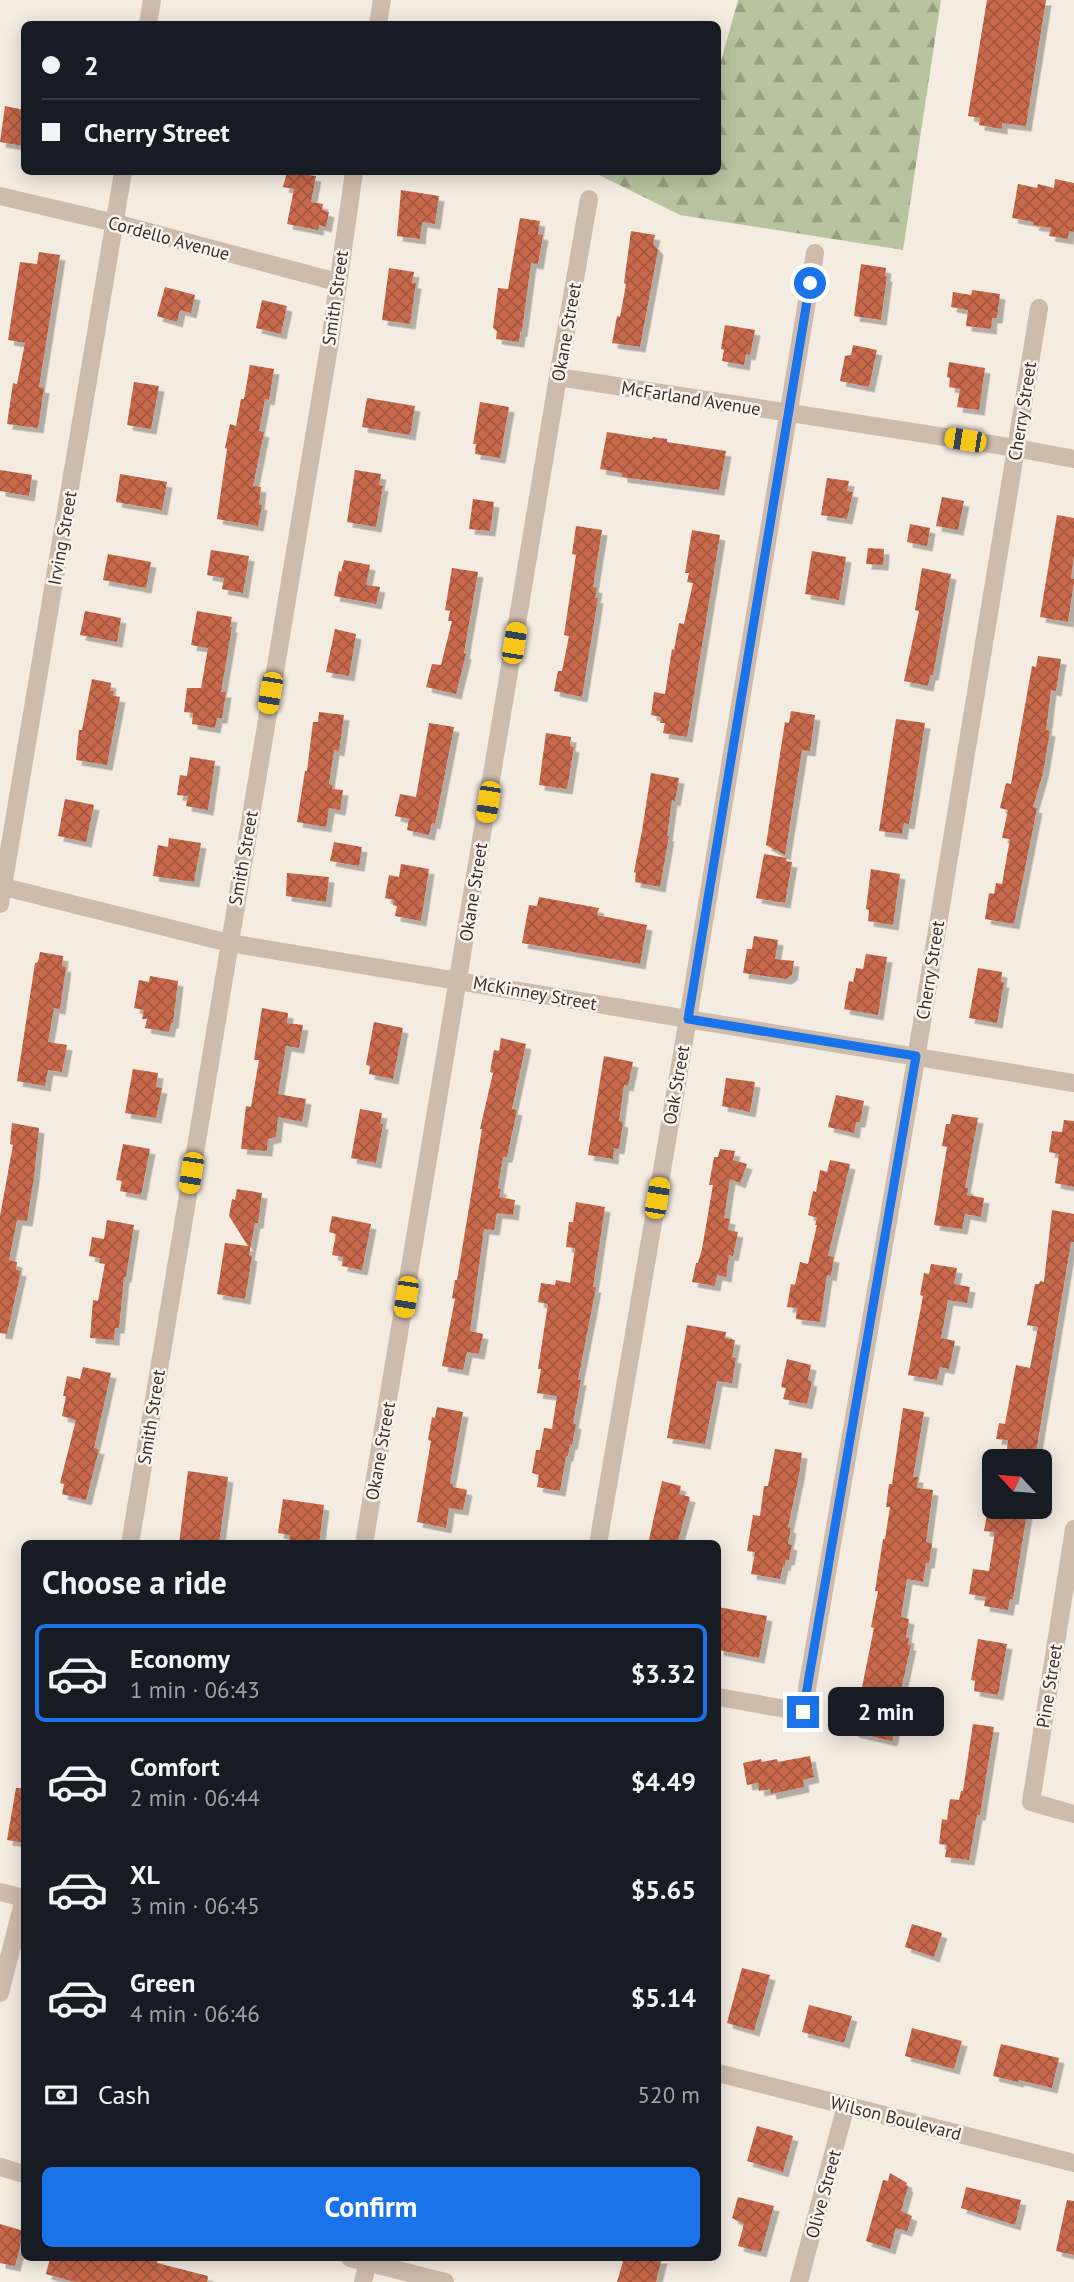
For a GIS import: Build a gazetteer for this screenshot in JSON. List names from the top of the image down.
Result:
{
  "streets": {
    "street": [
      "Cordello Avenue",
      "Smith Street",
      "Okane Street",
      "McFarland Avenue",
      "Cherry Street",
      "Irving Street",
      "McKinney Street",
      "Oak Street",
      "Pine Street",
      "Wilson Boulevard",
      "Olive Street"
    ]
  },
  "crossings": [
    ["Cordello Avenue", "Smith Street"],
    ["Cordello Avenue", "Irving Street"],
    ["Smith Street", "McKinney Street"],
    ["Okane Street", "McFarland Avenue"],
    ["Okane Street", "McKinney Street"],
    ["McFarland Avenue", "Cherry Street"],
    ["McFarland Avenue", "Oak Street"],
    ["Cherry Street", "McKinney Street"],
    ["Irving Street", "McKinney Street"],
    ["McKinney Street", "Oak Street"],
    ["Wilson Boulevard", "Olive Street"]
  ],
  "north": "top left",
  "page": {
    "banner": ["2", "Cherry Street"],
    "heading": "Choose a ride",
    "list": [
      {
        "name": "Economy",
        "note": "1 min · 06:43",
        "value": "$3.32"
      },
      {
        "name": "Comfort",
        "note": "2 min · 06:44",
        "value": "$4.49"
      },
      {
        "name": "XL",
        "note": "3 min · 06:45",
        "value": "$5.65"
      },
      {
        "name": "Green",
        "note": "4 min · 06:46",
        "value": "$5.14"
      }
    ],
    "bubble": "2 min",
    "pay": ["Cash", "520 m"],
    "buttons": "Confirm"
  }
}
